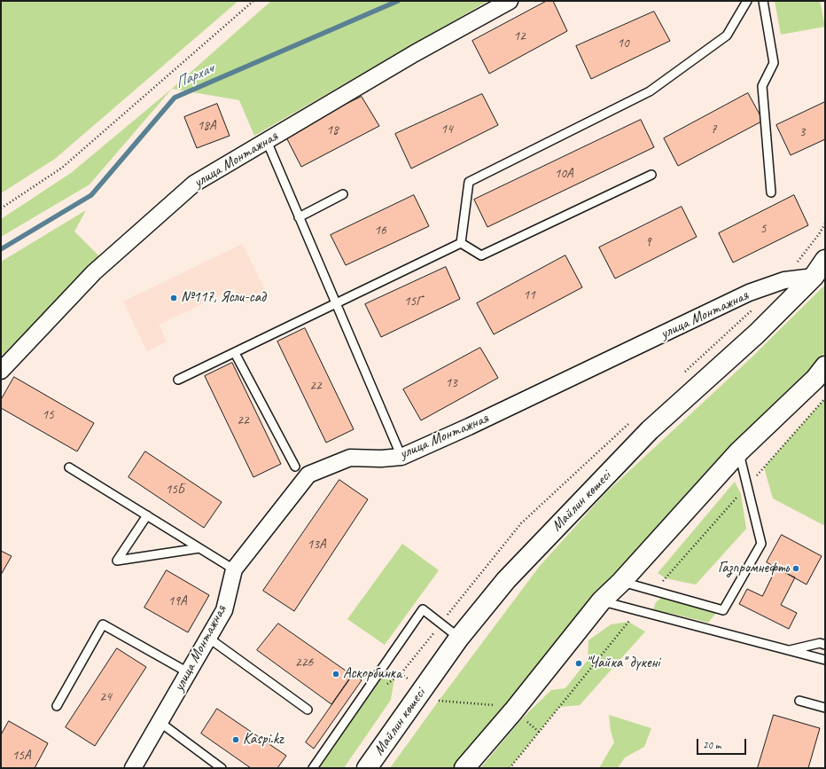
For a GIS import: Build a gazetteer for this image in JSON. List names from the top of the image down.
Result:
{
  "streets": {
    "main road": ["Майлин көшесі"],
    "street": ["улица Монтажная"]
  },
  "crossings": [
    ["улица Монтажная", "Майлин көшесі"]
  ],
  "water": ["Пархач"],
  "places": [
    "№117, Ясли-сад",
    "Газпромнефть",
    "\"Чайка\" дүкені",
    "Аскорбинка",
    "Kaspi.kz"
  ],
  "house_numbers": [
    "12",
    "10",
    "18А",
    "14",
    "7",
    "18",
    "3",
    "10А",
    "5",
    "16",
    "9",
    "11",
    "15Г",
    "13",
    "22",
    "15",
    "22",
    "15Б",
    "13А",
    "19А",
    "226",
    "24",
    "15А"
  ],
  "scale_bar": "20 m"
}
